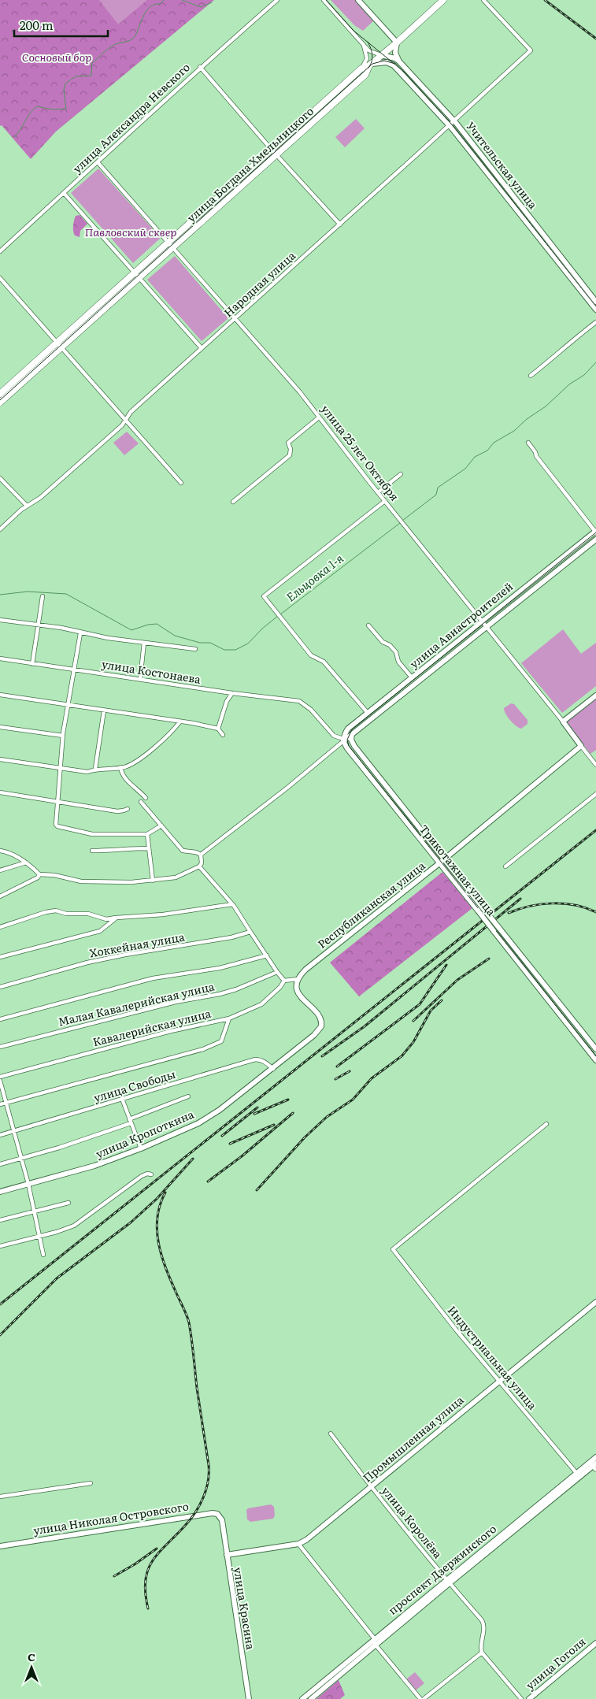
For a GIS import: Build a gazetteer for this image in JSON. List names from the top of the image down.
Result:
{
  "streets": {
    "highway": ["улица Богдана Хмельницкого"],
    "main road": [
      "Учительская улица",
      "улица 25 лет Октября",
      "улица Авиастроителей",
      "Трикотажная улица",
      "Республиканская улица",
      "улица Кропоткина",
      "Промышленная улица",
      "улица Николая Островского",
      "проспект Дзержинского",
      "улица Красина",
      "улица Гоголя"
    ],
    "street": [
      "улица Александра Невского",
      "Народная улица",
      "улица Костонаева",
      "Хоккейная улица",
      "Малая Кавалерийская улица",
      "Кавалерийская улица",
      "улица Свободы",
      "Индустриальная улица",
      "улица Королёва"
    ]
  },
  "crossings": [
    ["улица Александра Невского", "улица 25 лет Октября"],
    ["улица Богдана Хмельницкого", "Учительская улица"],
    ["улица Богдана Хмельницкого", "улица 25 лет Октября"],
    ["Учительская улица", "Народная улица"],
    ["Народная улица", "улица 25 лет Октября"],
    ["улица 25 лет Октября", "улица Авиастроителей"],
    ["улица 25 лет Октября", "Республиканская улица"],
    ["улица Авиастроителей", "Трикотажная улица"],
    ["улица Костонаева", "Трикотажная улица"],
    ["Трикотажная улица", "Республиканская улица"],
    ["Республиканская улица", "улица Кропоткина"],
    ["улица Свободы", "улица Кропоткина"],
    ["Индустриальная улица", "Промышленная улица"],
    ["Индустриальная улица", "проспект Дзержинского"],
    ["Промышленная улица", "улица Королёва"],
    ["Промышленная улица", "улица Красина"],
    ["улица Николая Островского", "улица Красина"],
    ["улица Королёва", "проспект Дзержинского"]
  ],
  "water": ["Ельцовка 1-я"],
  "parks": ["Сосновый бор", "Павловский сквер"],
  "scale_bar": "200 m",
  "north": "top"
}
